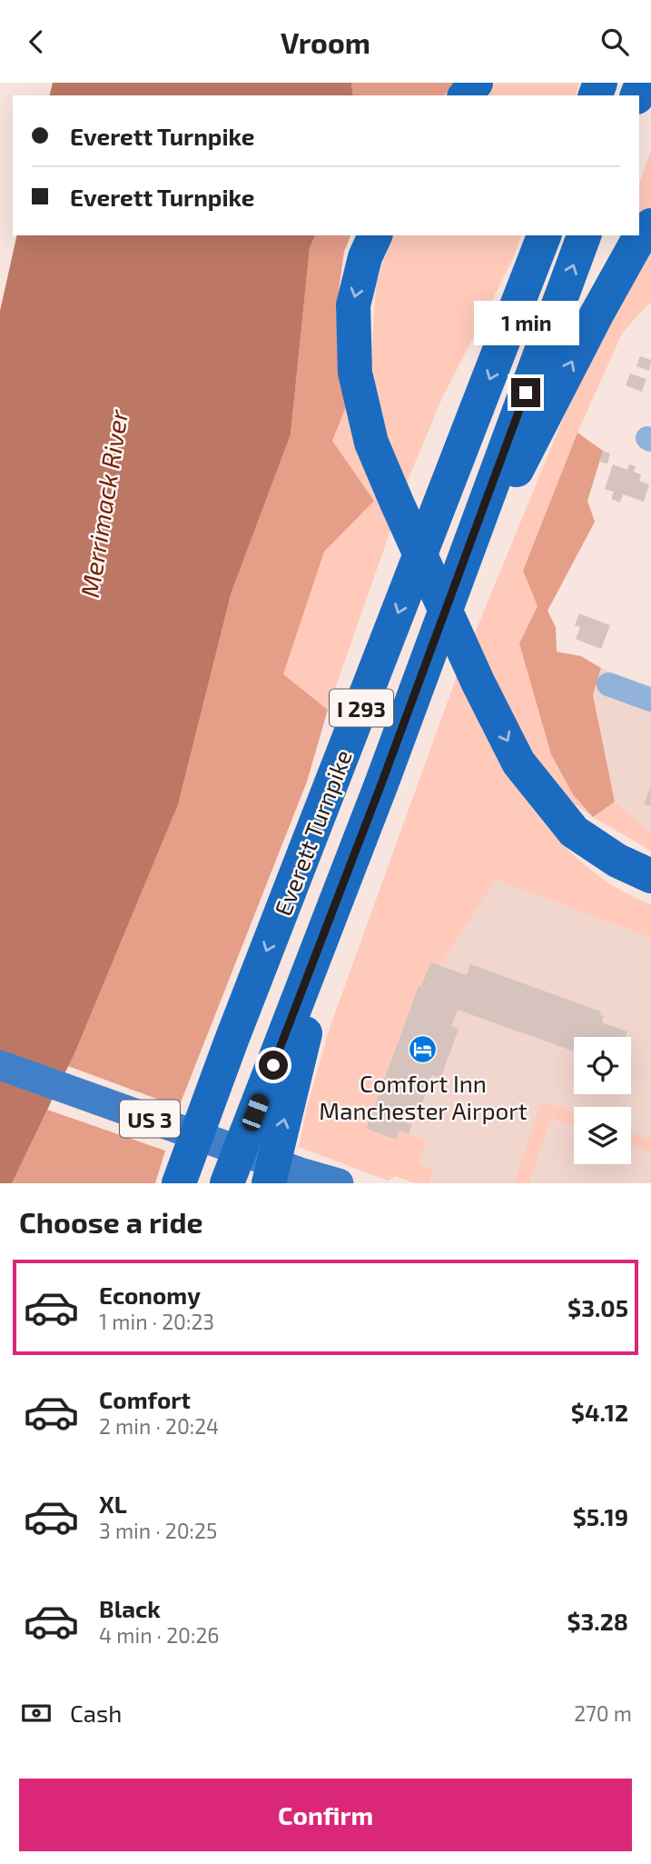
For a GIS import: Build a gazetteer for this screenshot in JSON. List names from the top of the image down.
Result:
{
  "streets": {
    "highway": ["I 293", "Everett Turnpike"],
    "main road": ["US 3"]
  },
  "water": ["Merrimack River"],
  "places": {
    "hotel": ["Comfort Inn Manchester Airport"]
  },
  "page": {
    "header": "Vroom",
    "banner": ["Everett Turnpike", "Everett Turnpike"],
    "bubble": "1 min",
    "heading": "Choose a ride",
    "list": [
      {
        "name": "Economy",
        "note": "1 min · 20:23",
        "value": "$3.05"
      },
      {
        "name": "Comfort",
        "note": "2 min · 20:24",
        "value": "$4.12"
      },
      {
        "name": "XL",
        "note": "3 min · 20:25",
        "value": "$5.19"
      },
      {
        "name": "Black",
        "note": "4 min · 20:26",
        "value": "$3.28"
      }
    ],
    "pay": ["Cash", "270 m"],
    "buttons": "Confirm"
  }
}
